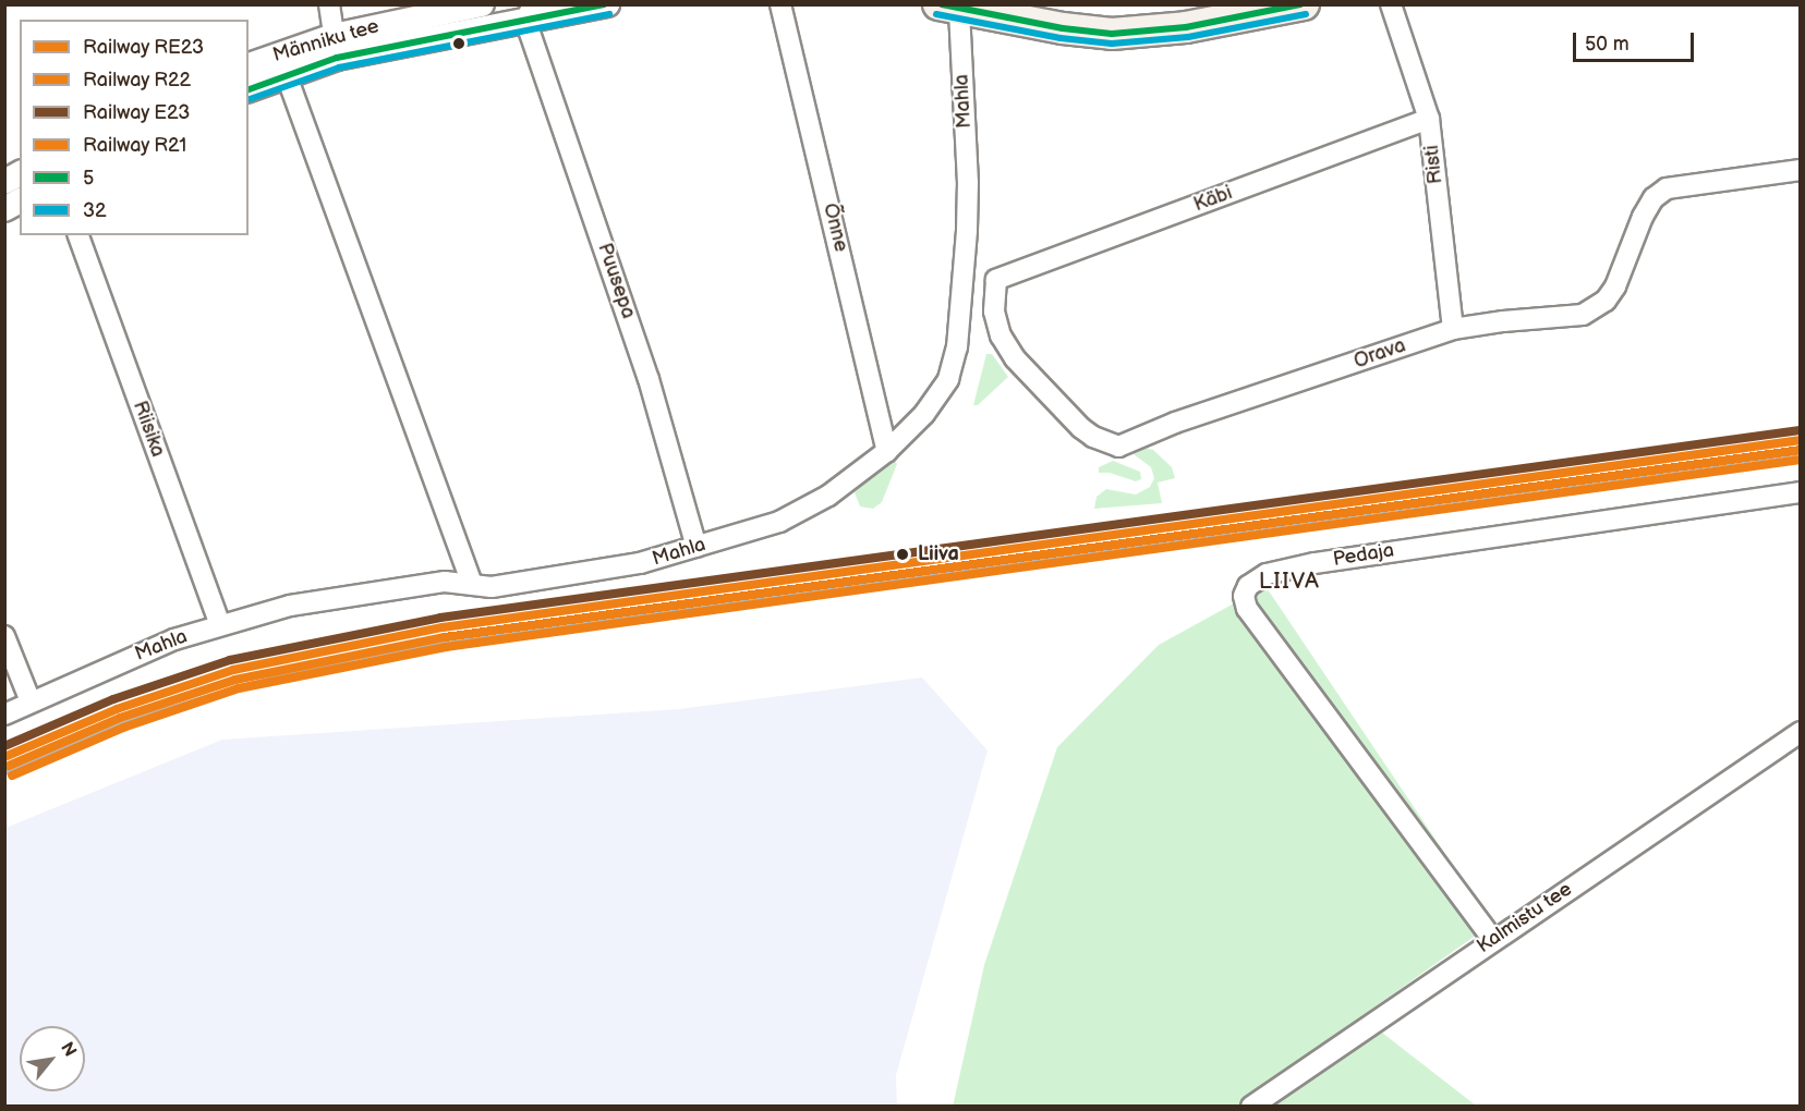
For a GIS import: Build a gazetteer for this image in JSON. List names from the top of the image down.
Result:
{
  "streets": {
    "street": [
      "Männiku tee",
      "Mahla",
      "Risti",
      "Käbi",
      "Õnne",
      "Puusepa",
      "Orava",
      "Riisika",
      "Pedaja",
      "Kalmistu tee"
    ]
  },
  "crossings": [
    ["Männiku tee", "Puusepa"],
    ["Mahla", "Õnne"],
    ["Mahla", "Puusepa"],
    ["Mahla", "Riisika"],
    ["Risti", "Käbi"],
    ["Risti", "Orava"],
    ["Käbi", "Orava"],
    ["Pedaja", "Kalmistu tee"]
  ],
  "districts": ["LIIVA"],
  "places": ["Liiva"],
  "lines": [
    "transit line 5",
    "transit line 32",
    "rail line E23",
    "rail line RE23",
    "rail line R22",
    "rail line R21"
  ],
  "legend": [
    "Railway RE23",
    "Railway R22",
    "Railway E23",
    "Railway R21",
    "5",
    "32"
  ],
  "scale_bar": "50 m",
  "north": "top right"
}
